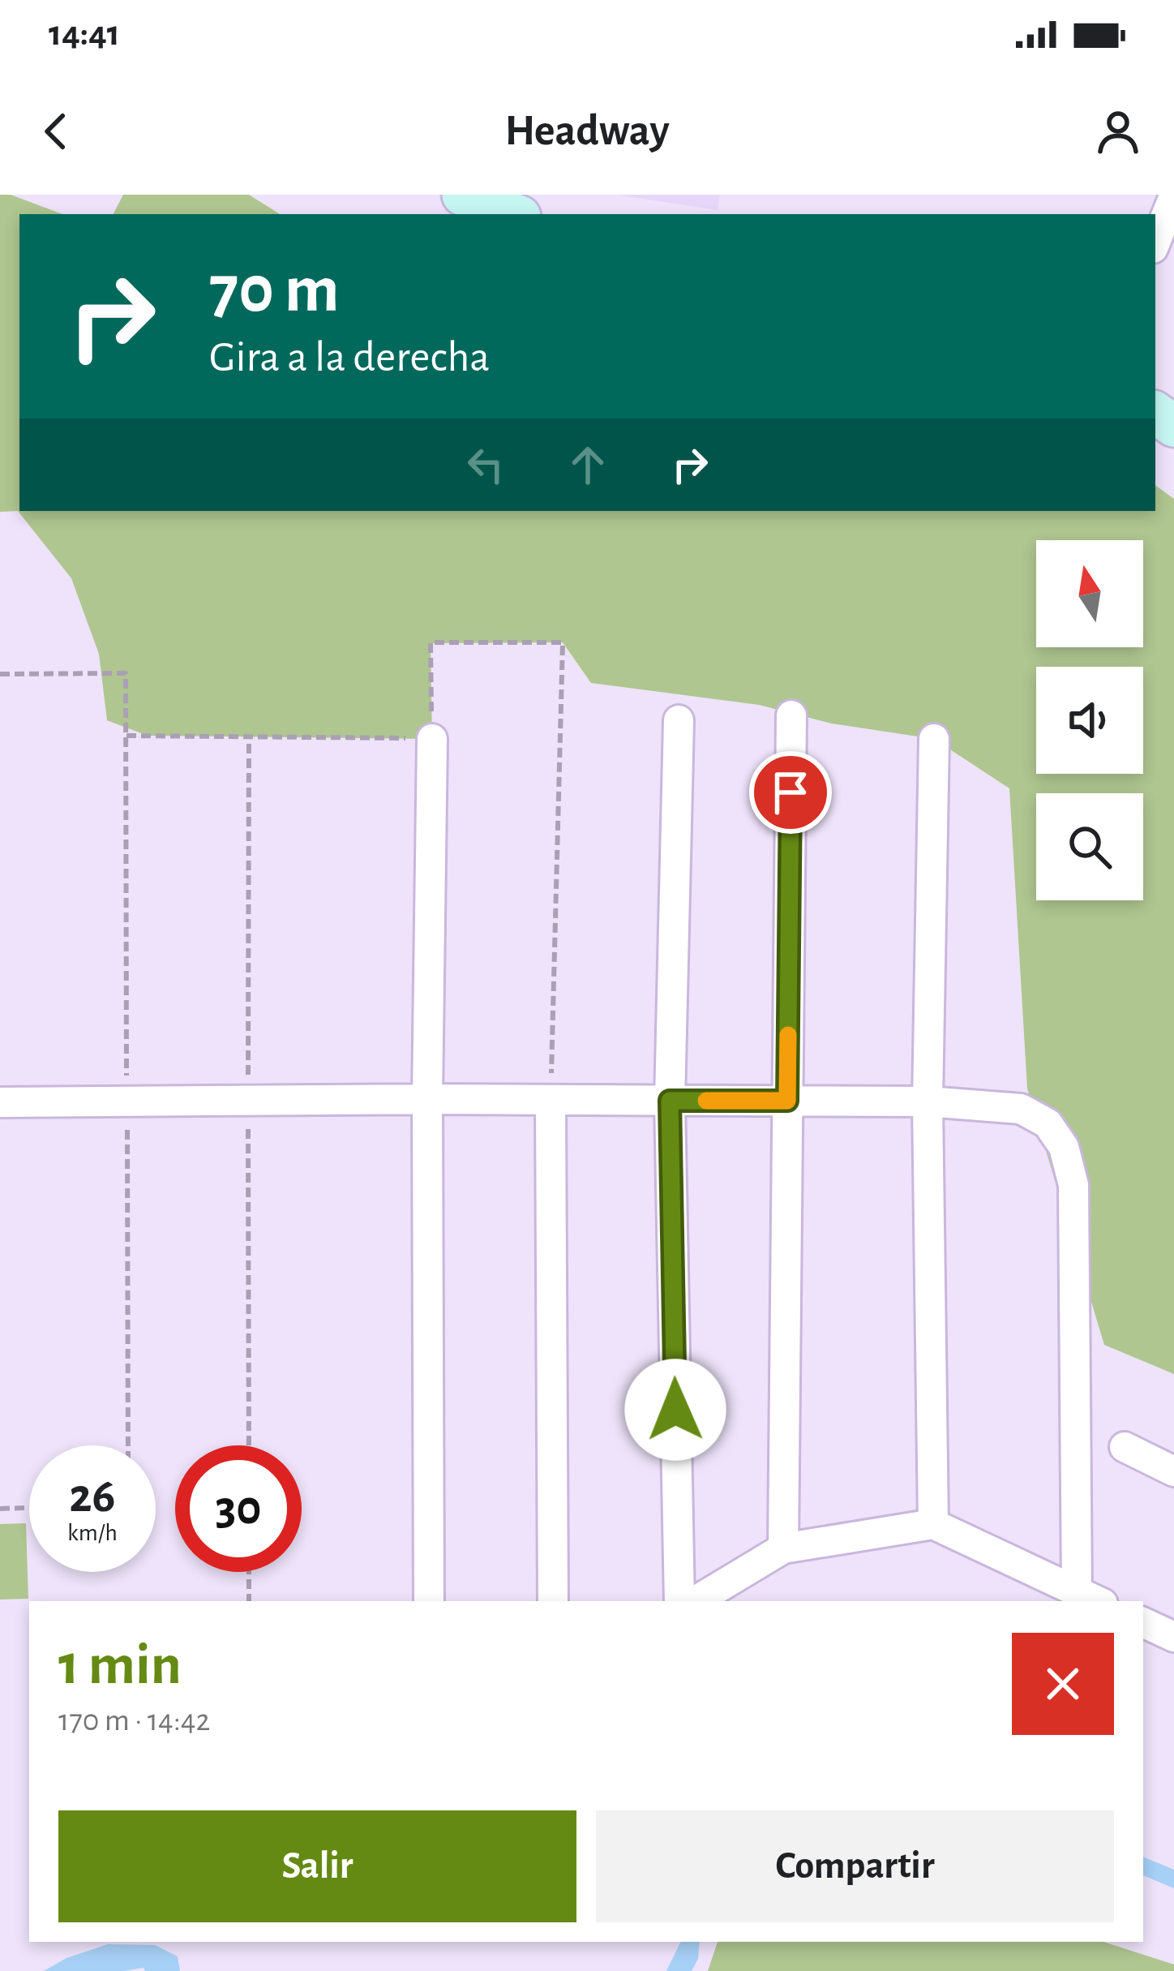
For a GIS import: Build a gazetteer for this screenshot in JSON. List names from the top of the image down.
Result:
{
  "north": "top",
  "page": {
    "status": "14:41",
    "header": "Headway",
    "turn": ["70 m", "Gira a la derecha"],
    "speed": "26 km/h",
    "limit": "30",
    "heading": ["1 min", "170 m · 14:42"],
    "buttons": ["Salir", "Compartir"]
  }
}
